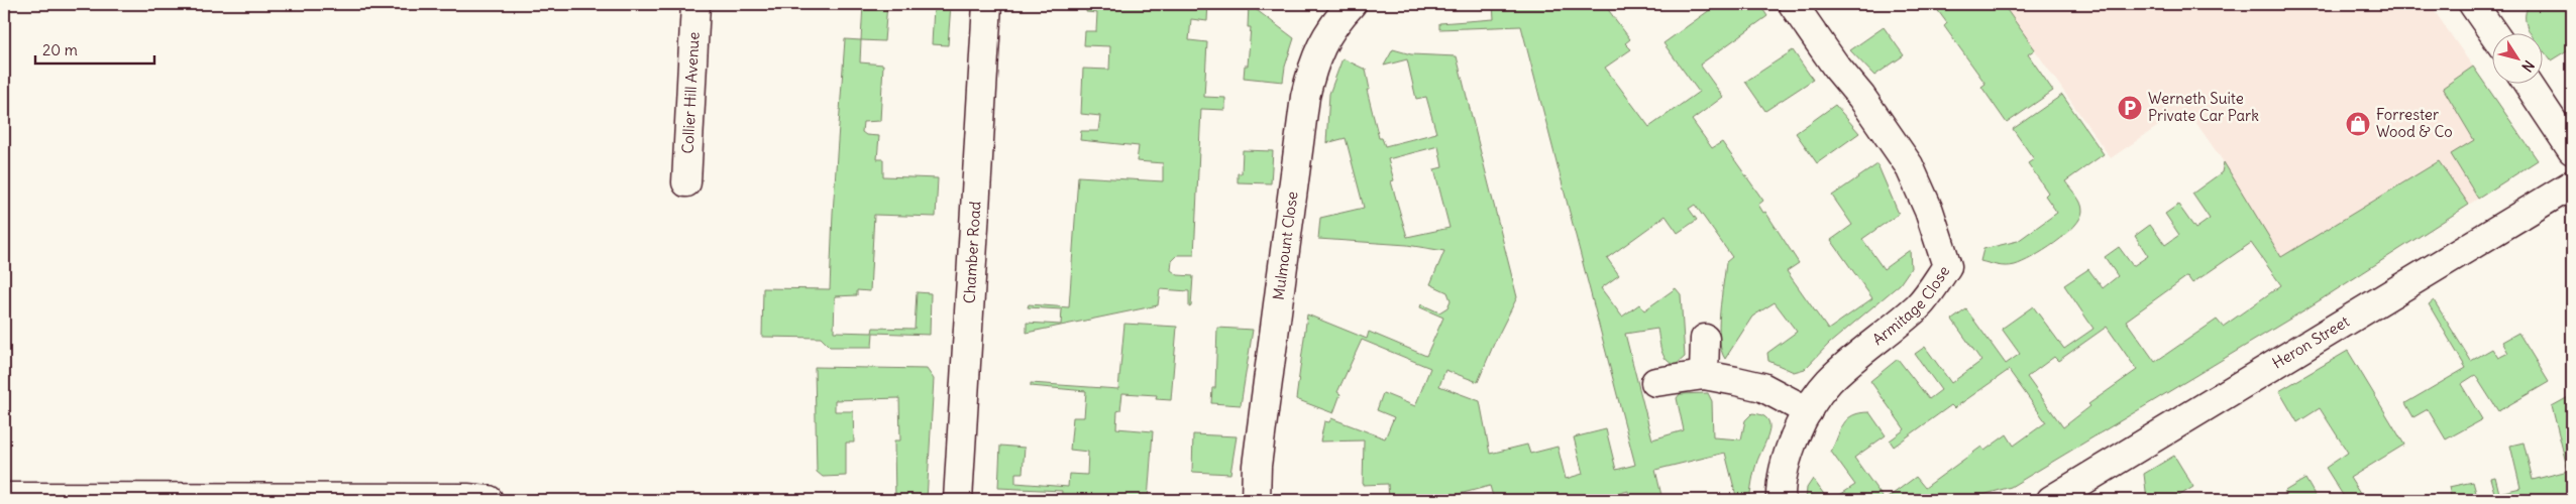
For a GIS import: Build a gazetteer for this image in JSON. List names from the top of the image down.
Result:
{
  "streets": {
    "street": [
      "Collier Hill Avenue",
      "Mulmount Close",
      "Chamber Road",
      "Armitage Close",
      "Heron Street"
    ]
  },
  "places": {
    "parking": ["Werneth Suite Private Car Park"],
    "shop": ["Forrester Wood & Co"]
  },
  "scale_bar": "20 m",
  "north": "bottom right"
}
